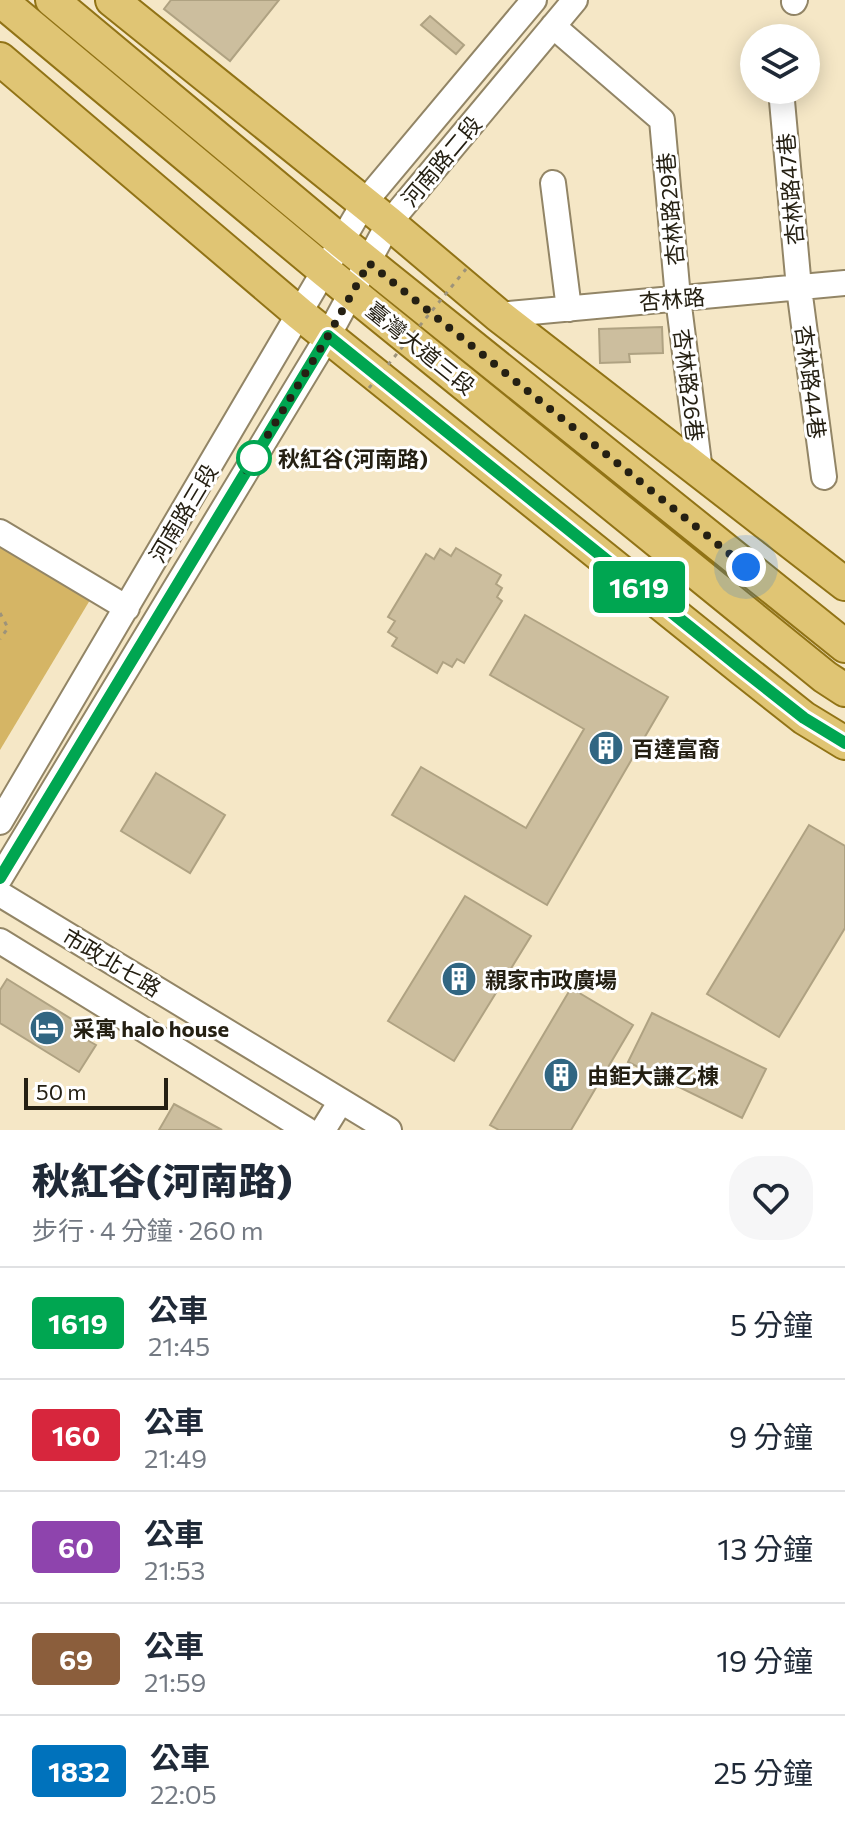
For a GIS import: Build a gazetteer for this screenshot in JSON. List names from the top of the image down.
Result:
{
  "streets": {
    "main road": ["臺灣大道三段"],
    "street": [
      "河南路二段",
      "杏林路47巷",
      "杏林路29巷",
      "杏林路",
      "杏林路44巷",
      "杏林路26巷",
      "河南路三段",
      "市政北七路"
    ]
  },
  "crossings": [
    ["河南路二段", "杏林路29巷"],
    ["河南路二段", "臺灣大道三段"],
    ["河南路二段", "河南路三段"],
    ["杏林路47巷", "杏林路"],
    ["杏林路47巷", "杏林路44巷"],
    ["杏林路29巷", "杏林路"],
    ["杏林路29巷", "杏林路26巷"],
    ["杏林路", "杏林路44巷"],
    ["杏林路", "杏林路26巷"],
    ["臺灣大道三段", "河南路三段"]
  ],
  "places": {
    "other": ["秋紅谷(河南路)"],
    "building": ["百達富裔", "親家市政廣場", "由鉅大謙乙棟"],
    "hotel": ["采寓 halo house"]
  },
  "lines": ["bus line 1619"],
  "scale_bar": "50 m",
  "page": {
    "on_map": "1619",
    "scale": "50 m",
    "heading": ["秋紅谷(河南路)", "步行 · 4 分鐘 · 260 m"],
    "list": [
      {
        "mark": "1619",
        "name": "公車",
        "note": "21:45",
        "value": "5 分鐘"
      },
      {
        "mark": "160",
        "name": "公車",
        "note": "21:49",
        "value": "9 分鐘"
      },
      {
        "mark": "60",
        "name": "公車",
        "note": "21:53",
        "value": "13 分鐘"
      },
      {
        "mark": "69",
        "name": "公車",
        "note": "21:59",
        "value": "19 分鐘"
      },
      {
        "mark": "1832",
        "name": "公車",
        "note": "22:05",
        "value": "25 分鐘"
      }
    ]
  }
}
